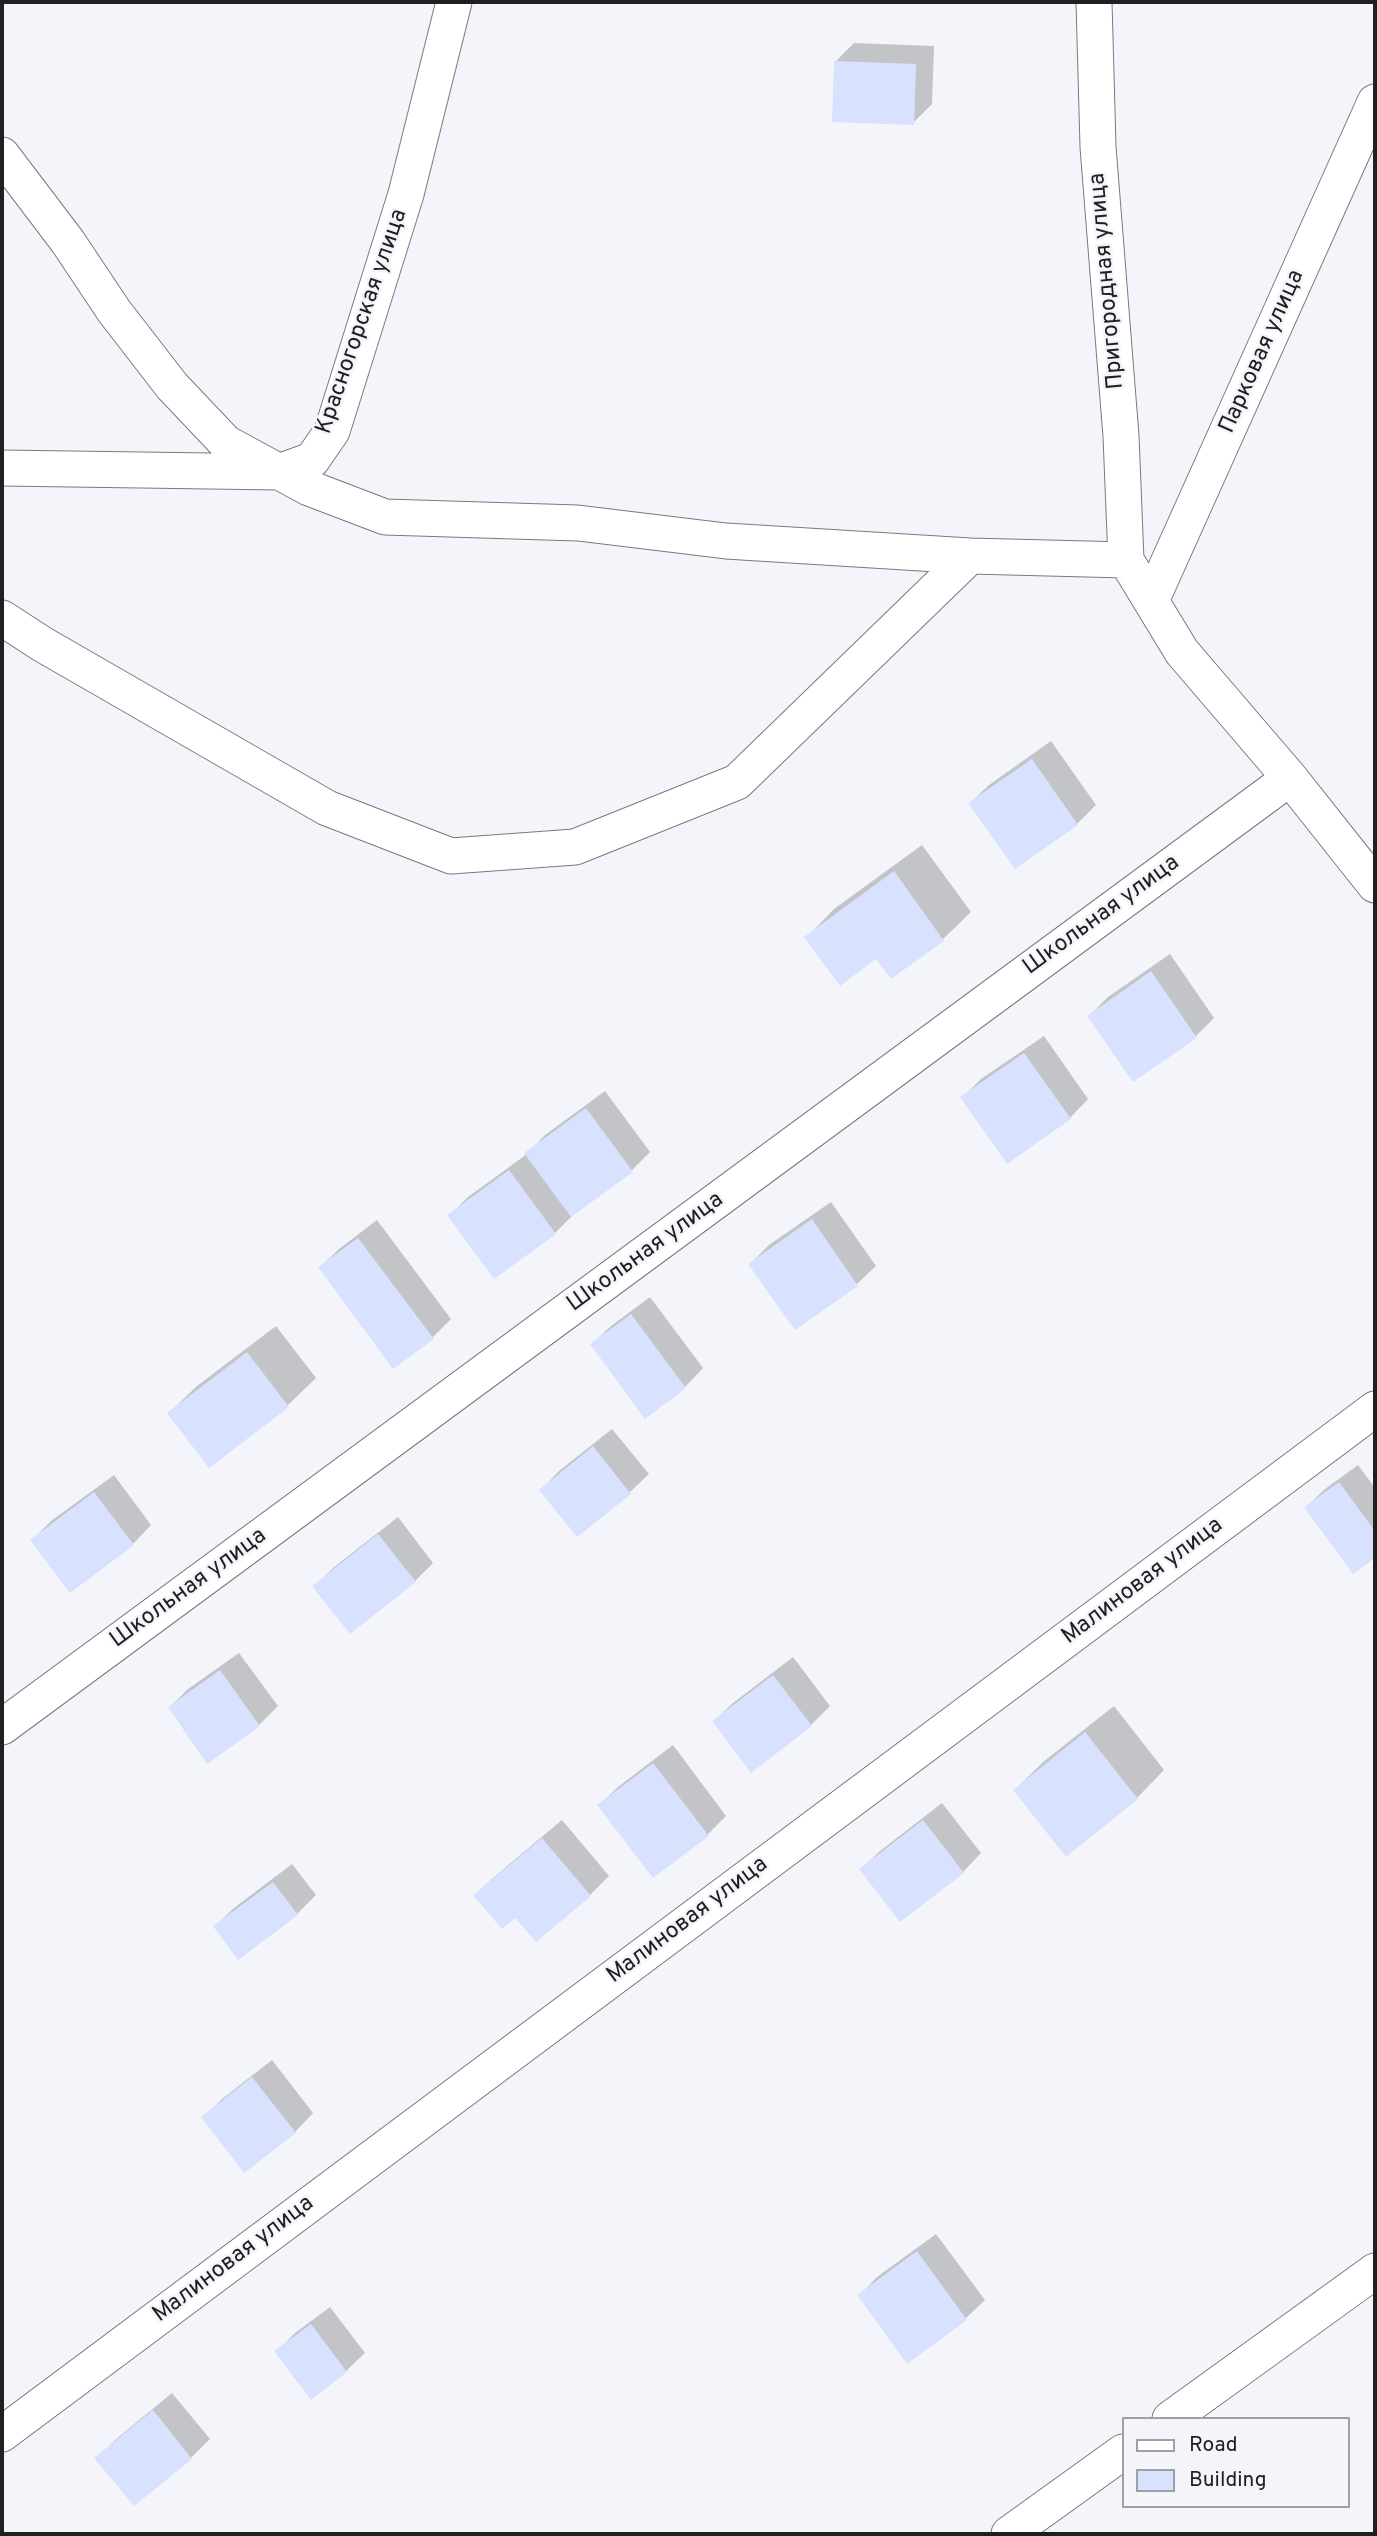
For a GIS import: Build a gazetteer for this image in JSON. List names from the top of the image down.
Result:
{
  "streets": {
    "street": [
      "Пригородная улица",
      "Красногорская улица",
      "Парковая улица",
      "Школьная улица",
      "Малиновая улица"
    ]
  },
  "legend": ["Road", "Building"]
}
